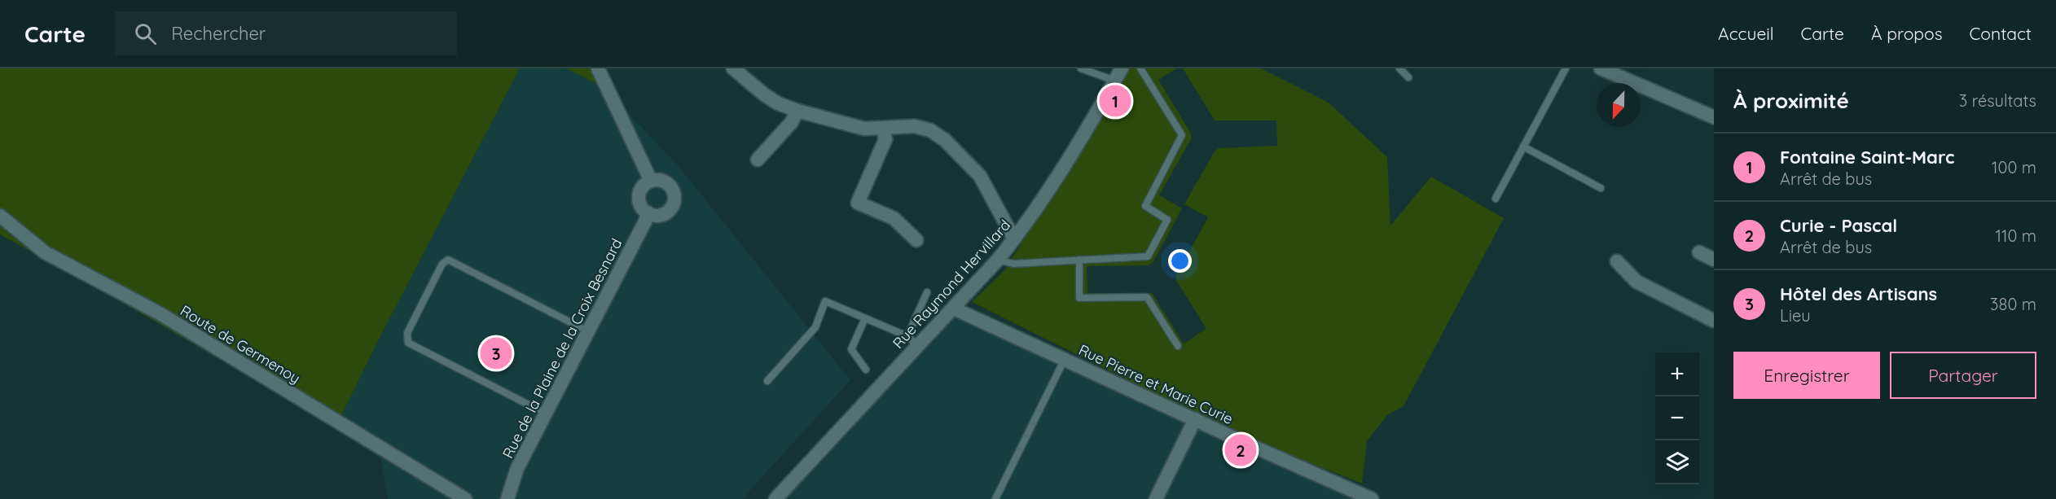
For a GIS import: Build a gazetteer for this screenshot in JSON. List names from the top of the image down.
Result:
{
  "streets": {
    "street": [
      "Rue Raymond Hervillard",
      "Route de Germenoy",
      "Rue de la Plaine de la Croix Besnard",
      "Rue Pierre et Marie Curie"
    ]
  },
  "crossings": [
    ["Rue Raymond Hervillard", "Rue Pierre et Marie Curie"]
  ],
  "north": "bottom",
  "page": {
    "header": "Carte",
    "search": "Rechercher",
    "nav": [
      "Accueil",
      "Carte",
      "À propos",
      "Contact"
    ],
    "heading": ["À proximité", "3 résultats"],
    "pins": ["1", "3", "2"],
    "list": [
      {
        "mark": "1",
        "name": "Fontaine Saint-Marc",
        "note": "Arrêt de bus",
        "value": "100 m"
      },
      {
        "mark": "2",
        "name": "Curie - Pascal",
        "note": "Arrêt de bus",
        "value": "110 m"
      },
      {
        "mark": "3",
        "name": "Hôtel des Artisans",
        "note": "Lieu",
        "value": "380 m"
      }
    ],
    "buttons": ["Enregistrer", "Partager"],
    "map_buttons": ["+", "−"]
  }
}
